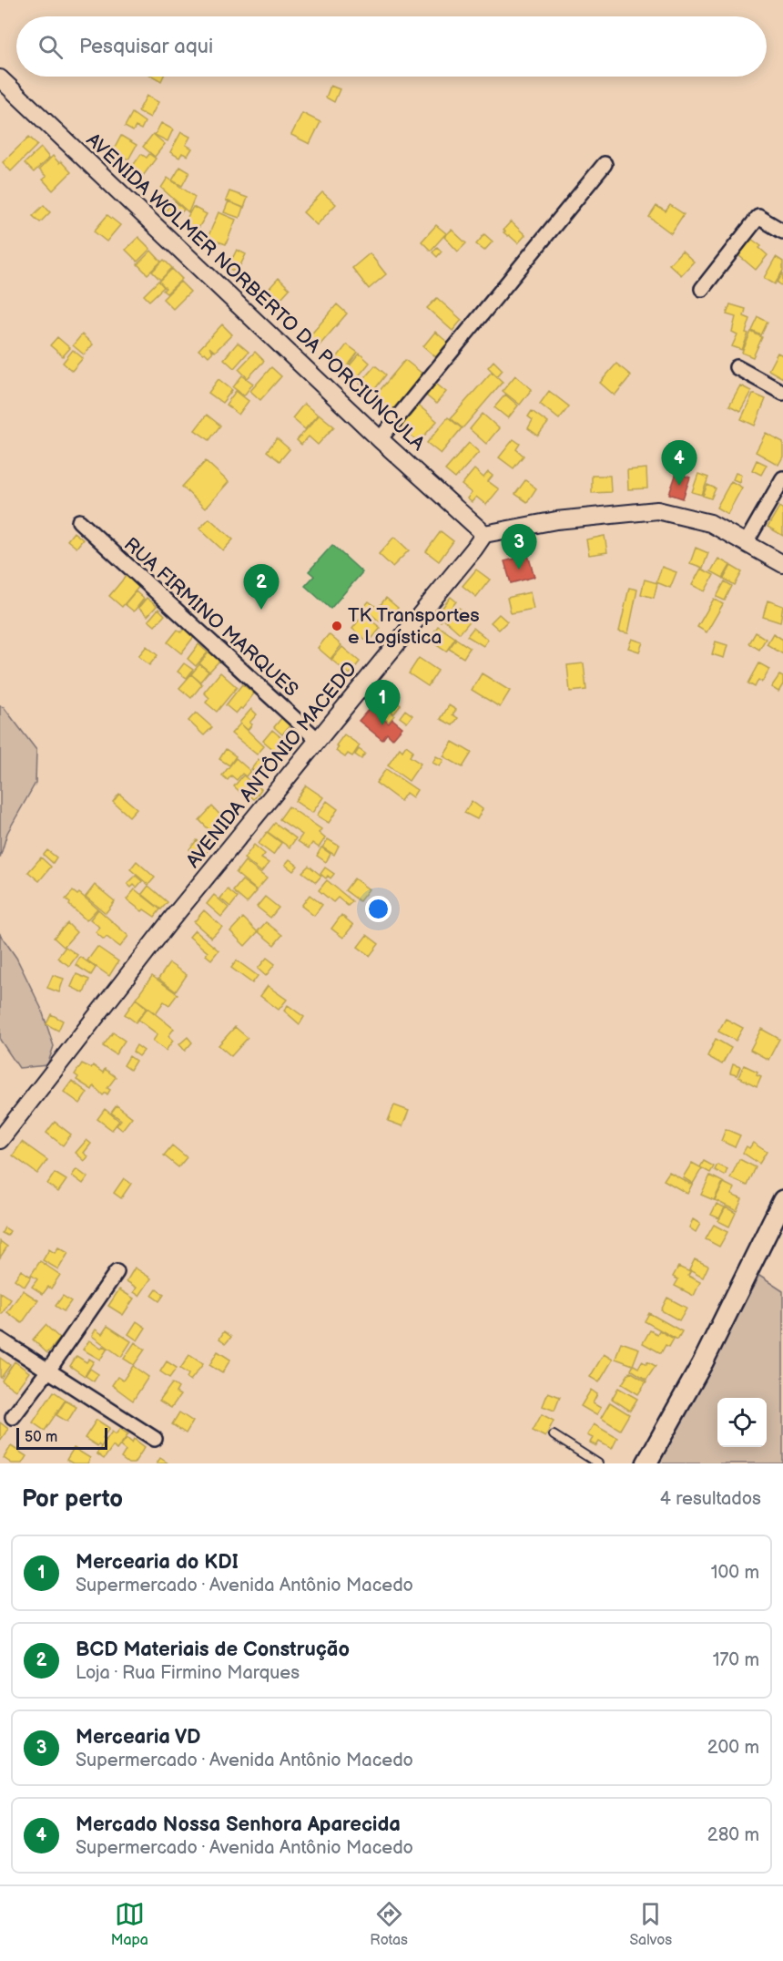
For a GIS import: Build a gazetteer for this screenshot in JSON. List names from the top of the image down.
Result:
{
  "streets": {
    "street": ["AVENIDA WOLMER NORBERTO DA PORCIÚNCULA", "RUA FIRMINO MARQUES", "AVENIDA ANTÔNIO MACEDO"]
  },
  "crossings": [
    ["AVENIDA WOLMER NORBERTO DA PORCIÚNCULA", "AVENIDA ANTÔNIO MACEDO"],
    ["RUA FIRMINO MARQUES", "AVENIDA ANTÔNIO MACEDO"]
  ],
  "places": ["TK Transportes e Logística"],
  "scale_bar": "50 m",
  "page": {
    "search": "Pesquisar aqui",
    "pins": [
      "4",
      "3",
      "2",
      "1"
    ],
    "scale": "50 m",
    "heading": ["Por perto", "4 resultados"],
    "list": [
      {
        "mark": "1",
        "name": "Mercearia do KDI",
        "note": "Supermercado · Avenida Antônio Macedo",
        "value": "100 m"
      },
      {
        "mark": "2",
        "name": "BCD Materiais de Construção",
        "note": "Loja · Rua Firmino Marques",
        "value": "170 m"
      },
      {
        "mark": "3",
        "name": "Mercearia VD",
        "note": "Supermercado · Avenida Antônio Macedo",
        "value": "200 m"
      },
      {
        "mark": "4",
        "name": "Mercado Nossa Senhora Aparecida",
        "note": "Supermercado · Avenida Antônio Macedo",
        "value": "280 m"
      }
    ],
    "nav": ["Mapa", "Rotas", "Salvos"]
  }
}
